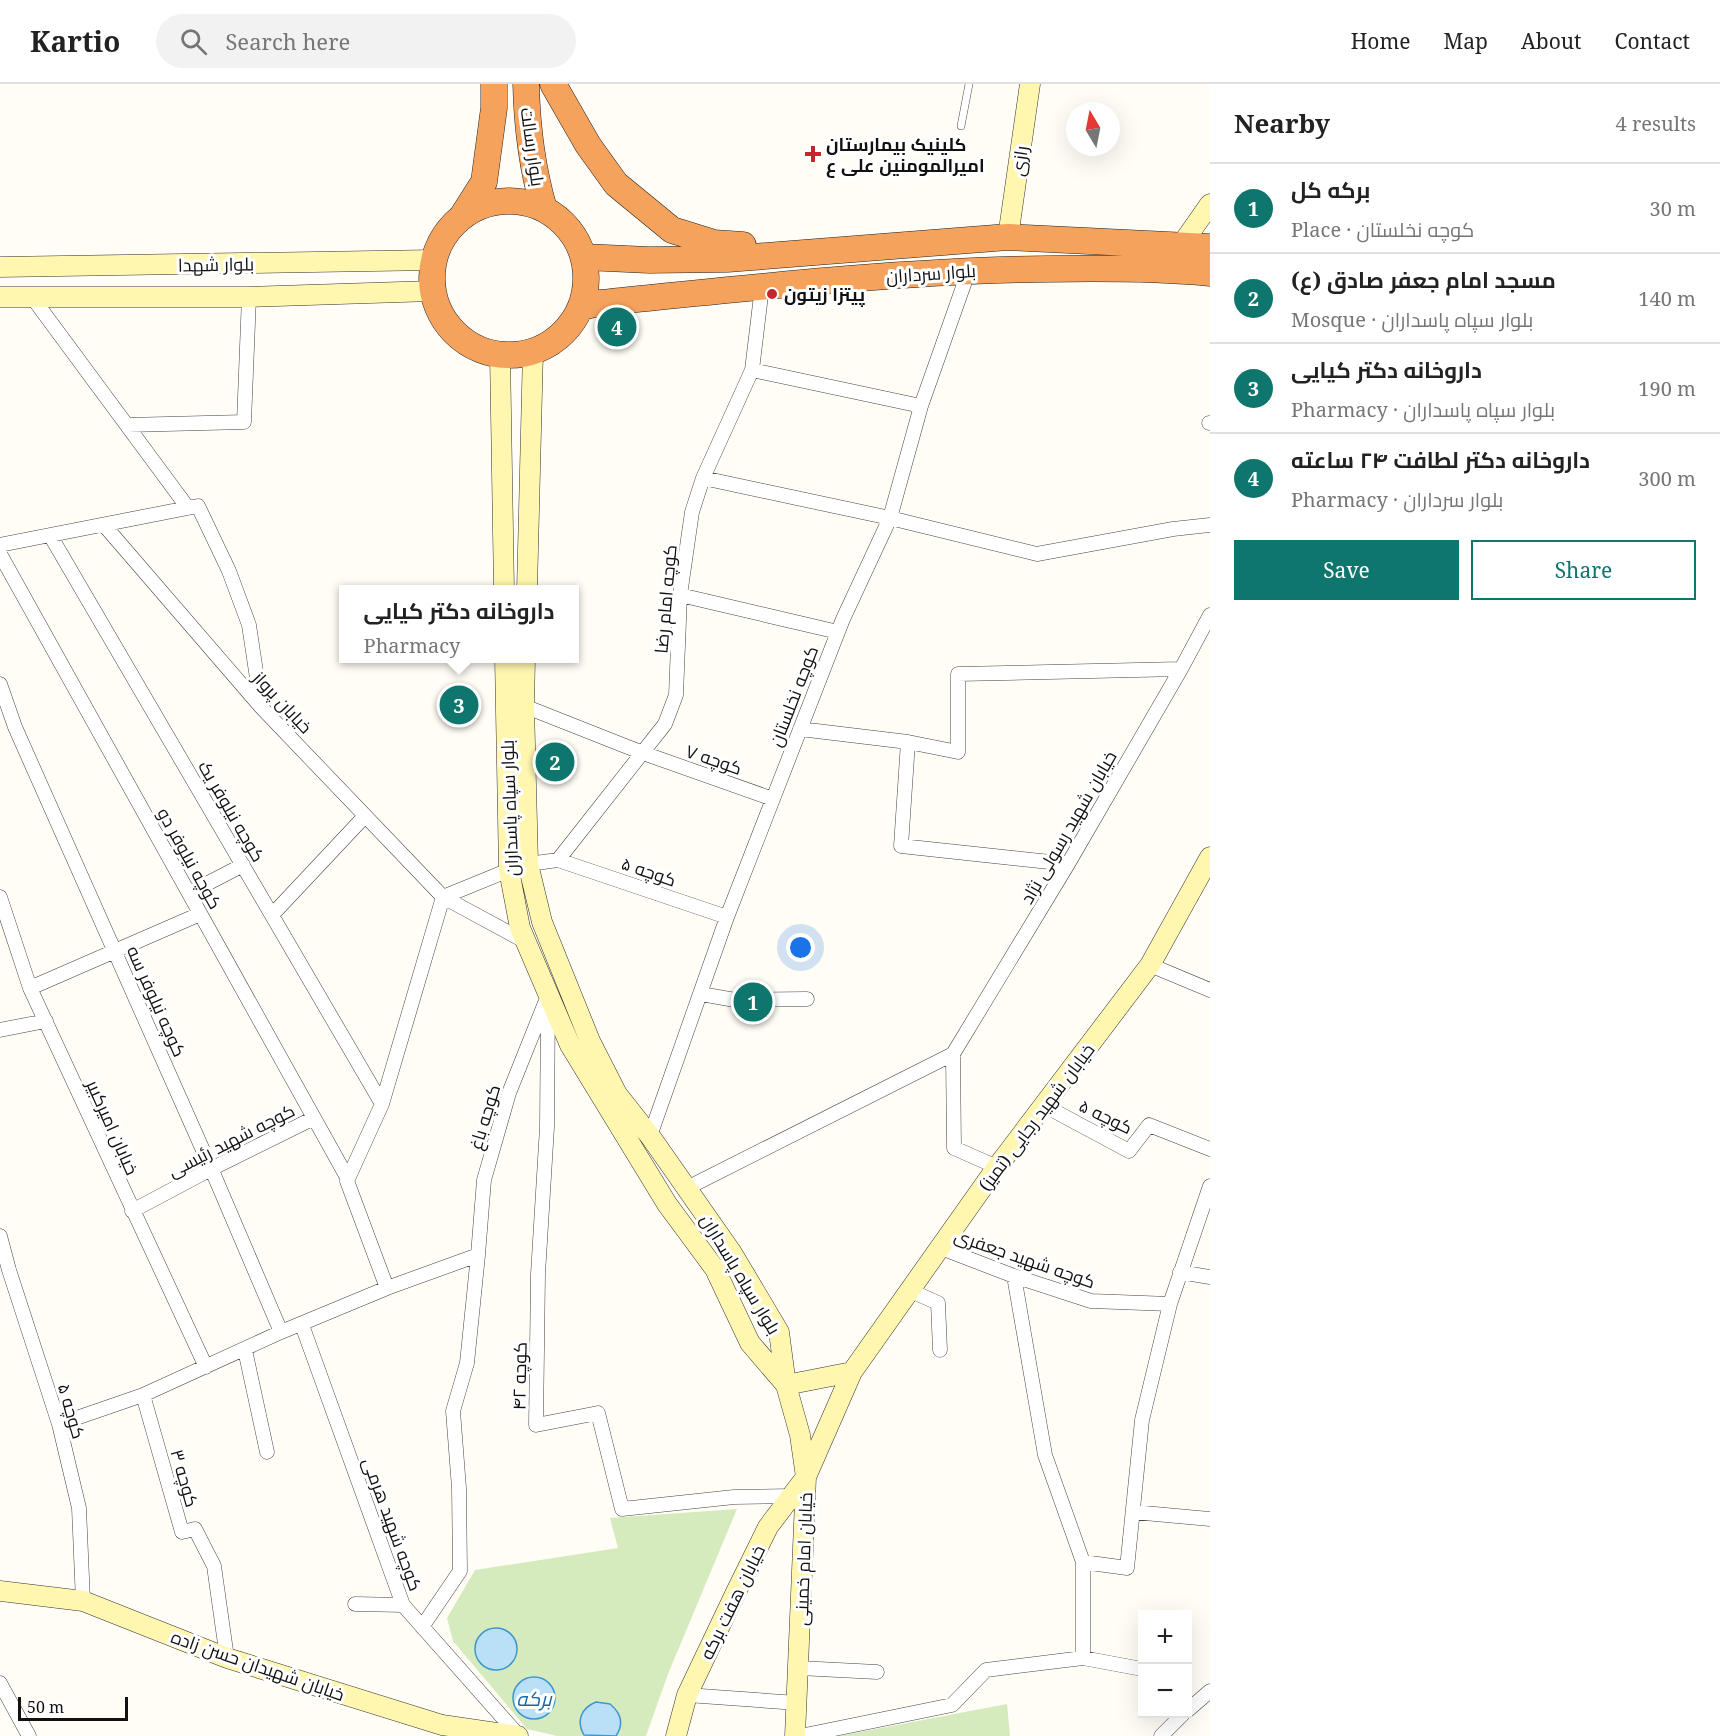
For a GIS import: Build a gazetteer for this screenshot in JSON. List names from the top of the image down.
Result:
{
  "streets": {
    "highway": ["بلوار رسالت", "بلوار سرداران"],
    "main road": [
      "رازی",
      "بلوار شهدا",
      "بلوار سپاه پاسداران",
      "خیابان شهید رجایی (تمیز)",
      "خیابان امام خمینی",
      "خیابان هفت برکه",
      "خیابان شهیدان حسن زاده"
    ],
    "street": [
      "کوچه امام رضا",
      "کوچه نخلستان",
      "خیابان پرواز",
      "کوچه ۷",
      "کوچه نیلوفر یک",
      "خیابان شهید رسولی نژاد",
      "کوچه نیلوفر دو",
      "کوچه ۵",
      "کوچه نیلوفر سه",
      "کوچه باغ",
      "خیابان امیرکبیر",
      "کوچه شهید رئیسی",
      "کوچه شهید جعفری",
      "کوچه ۴۲",
      "کوچه ۳",
      "کوچه شهید هرمی"
    ]
  },
  "crossings": [
    ["بلوار رسالت", "بلوار شهدا"],
    ["بلوار رسالت", "بلوار سرداران"],
    ["رازی", "بلوار سرداران"],
    ["بلوار شهدا", "بلوار سرداران"],
    ["بلوار سرداران", "کوچه امام رضا"],
    ["بلوار سرداران", "کوچه نخلستان"],
    ["کوچه امام رضا", "کوچه ۷"],
    ["کوچه امام رضا", "کوچه ۵"],
    ["کوچه نخلستان", "کوچه ۷"],
    ["کوچه نخلستان", "بلوار سپاه پاسداران"],
    ["کوچه نخلستان", "کوچه ۵"],
    ["خیابان پرواز", "بلوار سپاه پاسداران"],
    ["کوچه ۷", "بلوار سپاه پاسداران"],
    ["بلوار سپاه پاسداران", "کوچه باغ"],
    ["بلوار سپاه پاسداران", "کوچه ۴۲"],
    ["بلوار سپاه پاسداران", "خیابان امام خمینی"],
    ["کوچه نیلوفر دو", "کوچه شهید رئیسی"],
    ["کوچه ۵", "خیابان شهید رجایی (تمیز)"],
    ["کوچه ۵", "خیابان شهیدان حسن زاده"],
    ["کوچه نیلوفر سه", "کوچه شهید رئیسی"],
    ["کوچه باغ", "کوچه ۴۲"],
    ["کوچه باغ", "کوچه شهید هرمی"],
    ["خیابان شهید رجایی (تمیز)", "کوچه شهید جعفری"],
    ["خیابان شهید رجایی (تمیز)", "خیابان امام خمینی"],
    ["خیابان شهید رجایی (تمیز)", "خیابان هفت برکه"],
    ["خیابان امیرکبیر", "کوچه شهید رئیسی"],
    ["کوچه ۴۲", "خیابان هفت برکه"],
    ["کوچه ۳", "خیابان شهیدان حسن زاده"],
    ["کوچه شهید هرمی", "خیابان شهیدان حسن زاده"],
    ["خیابان امام خمینی", "خیابان هفت برکه"]
  ],
  "water": ["برکه"],
  "places": {
    "health": ["کلینیک بیمارستان امیرالمومنین علی ع"],
    "other": ["پیتزا زیتون"]
  },
  "scale_bar": "50 m",
  "north": "top",
  "page": {
    "header": "Kartio",
    "search": "Search here",
    "nav": [
      "Home",
      "Map",
      "About",
      "Contact"
    ],
    "heading": ["Nearby", "4 results"],
    "list": [
      {
        "mark": "1",
        "name": "برکه کل",
        "note": "Place · کوچه نخلستان",
        "value": "30 m"
      },
      {
        "mark": "2",
        "name": "مسجد امام جعفر صادق (ع)",
        "note": "Mosque · بلوار سپاه پاسداران",
        "value": "140 m"
      },
      {
        "mark": "3",
        "name": "داروخانه دکتر کیایی",
        "note": "Pharmacy · بلوار سپاه پاسداران",
        "value": "190 m"
      },
      {
        "mark": "4",
        "name": "داروخانه دکتر لطافت ۲۴ ساعته",
        "note": "Pharmacy · بلوار سرداران",
        "value": "300 m"
      }
    ],
    "pins": [
      "4",
      "3",
      "2",
      "1"
    ],
    "buttons": ["Save", "Share"],
    "popup": ["داروخانه دکتر کیایی", "Pharmacy"],
    "map_buttons": ["+", "−"],
    "scale": "50 m"
  }
}
